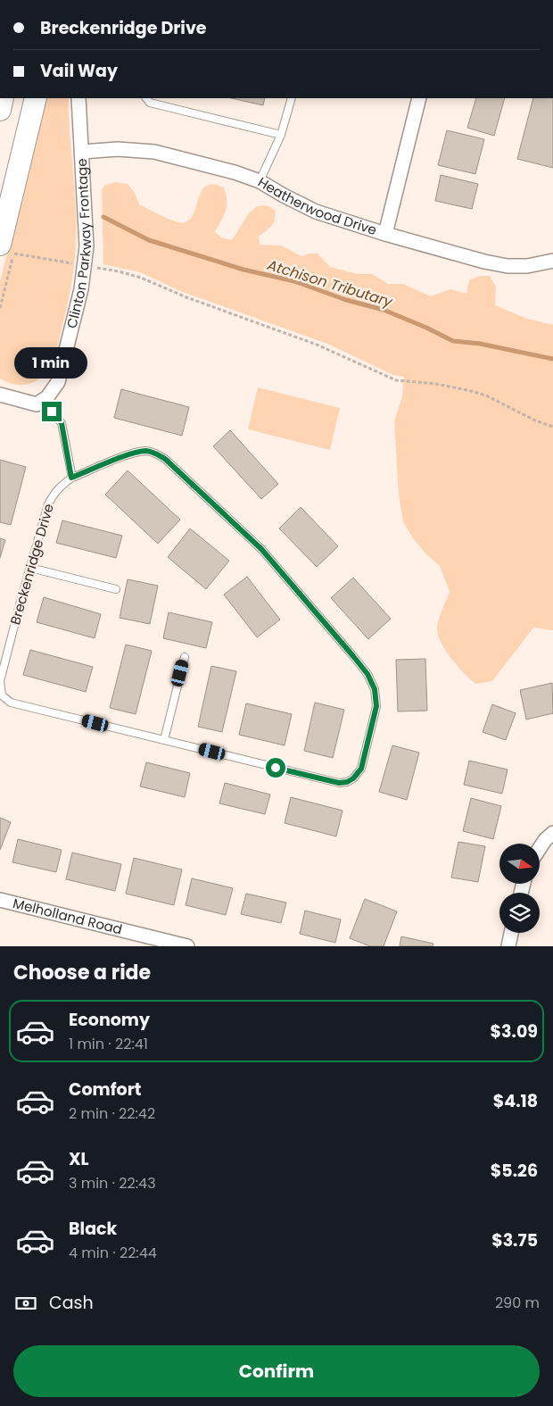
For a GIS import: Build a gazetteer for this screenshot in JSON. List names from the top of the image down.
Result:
{
  "streets": {
    "street": ["Heatherwood Drive", "Clinton Parkway Frontage", "Melholland Road"],
    "lane": ["Breckenridge Drive"]
  },
  "crossings": [
    ["Heatherwood Drive", "Clinton Parkway Frontage"]
  ],
  "water": ["Atchison Tributary"],
  "north": "right",
  "page": {
    "banner": ["Breckenridge Drive", "Vail Way"],
    "bubble": "1 min",
    "heading": "Choose a ride",
    "list": [
      {
        "name": "Economy",
        "note": "1 min · 22:41",
        "value": "$3.09"
      },
      {
        "name": "Comfort",
        "note": "2 min · 22:42",
        "value": "$4.18"
      },
      {
        "name": "XL",
        "note": "3 min · 22:43",
        "value": "$5.26"
      },
      {
        "name": "Black",
        "note": "4 min · 22:44",
        "value": "$3.75"
      }
    ],
    "pay": ["Cash", "290 m"],
    "buttons": "Confirm"
  }
}
